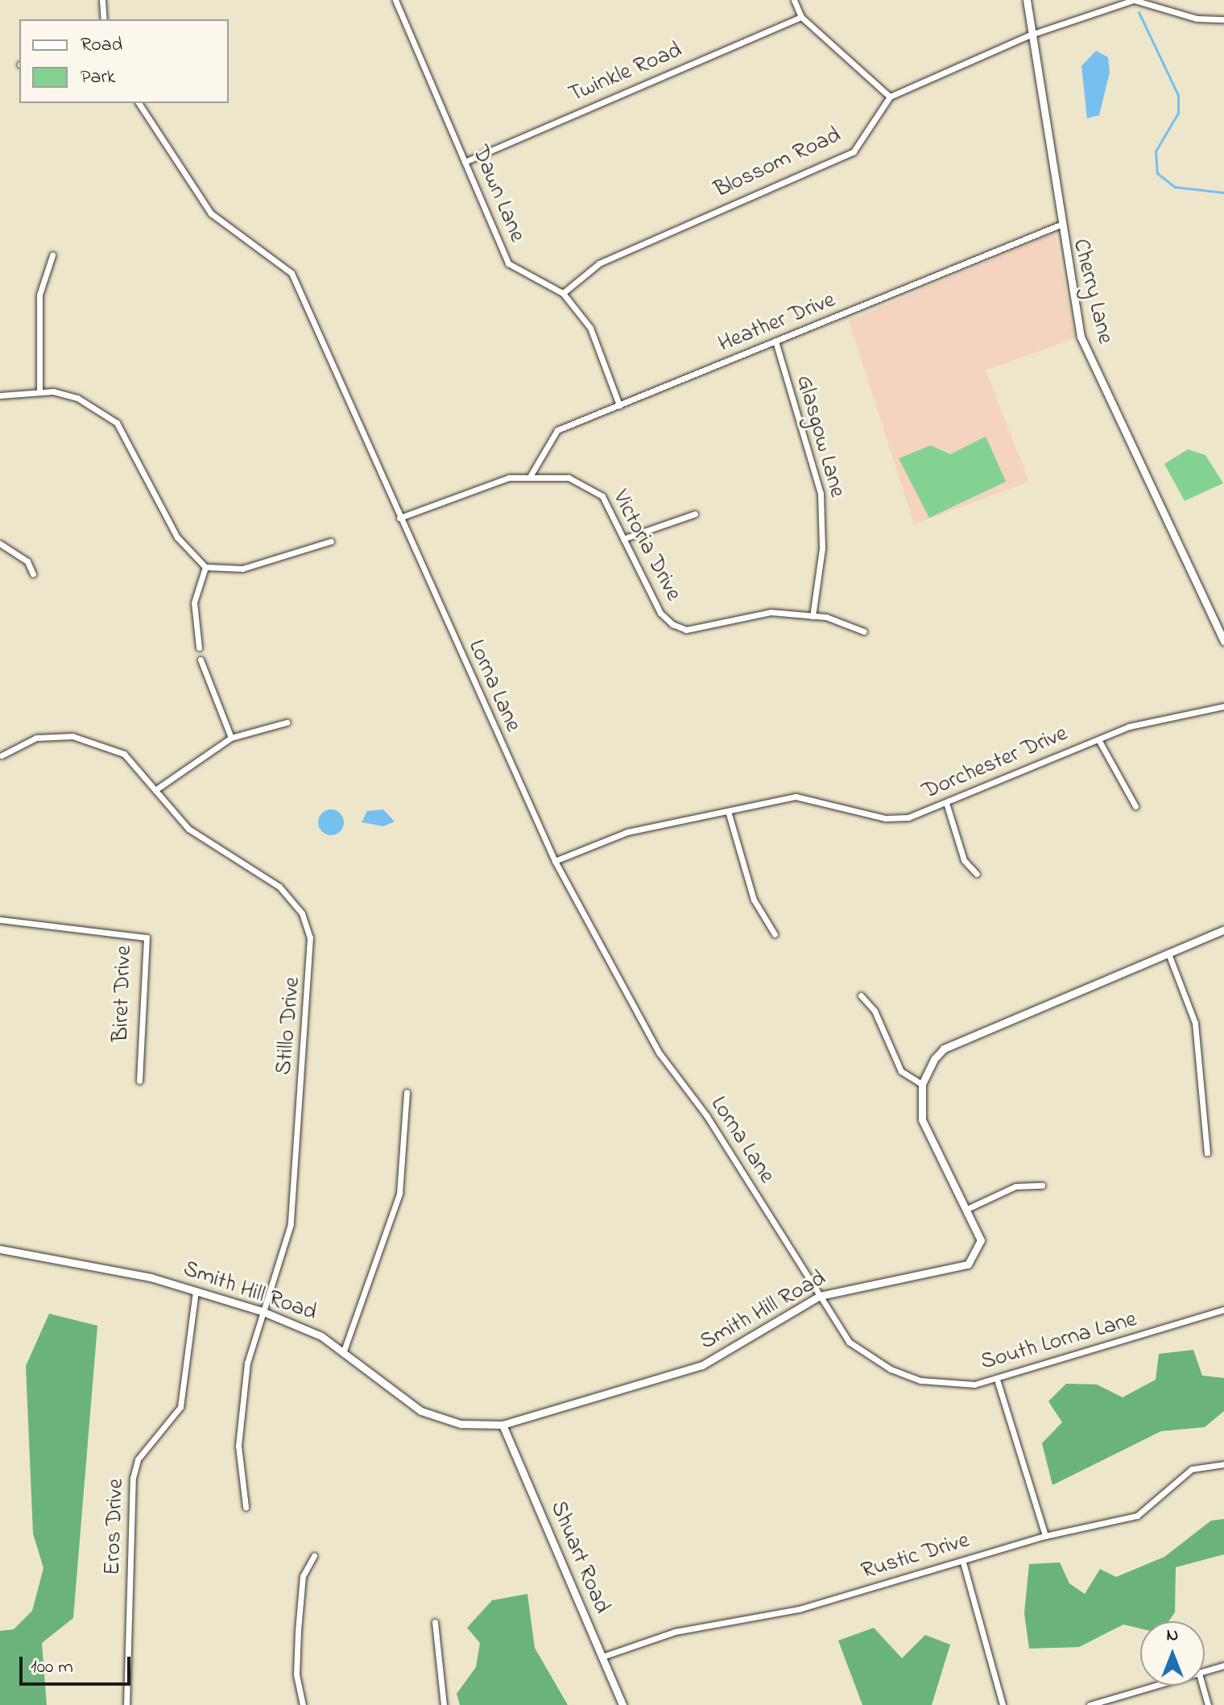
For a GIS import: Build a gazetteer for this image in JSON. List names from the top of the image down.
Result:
{
  "streets": {
    "street": [
      "Twinkle Road",
      "Blossom Road",
      "Dawn Lane",
      "Cherry Lane",
      "Heather Drive",
      "Glasgow Lane",
      "Victoria Drive",
      "Lorna Lane",
      "Dorchester Drive",
      "Biret Drive",
      "Stillo Drive",
      "Smith Hill Road",
      "South Lorna Lane",
      "Eros Drive",
      "Rustic Drive",
      "Shuart Road"
    ]
  },
  "crossings": [
    ["Twinkle Road", "Dawn Lane"],
    ["Blossom Road", "Dawn Lane"],
    ["Dawn Lane", "Heather Drive"],
    ["Cherry Lane", "Heather Drive"],
    ["Heather Drive", "Glasgow Lane"],
    ["Heather Drive", "Victoria Drive"],
    ["Glasgow Lane", "Victoria Drive"],
    ["Victoria Drive", "Lorna Lane"],
    ["Lorna Lane", "Dorchester Drive"],
    ["Lorna Lane", "Smith Hill Road"],
    ["Lorna Lane", "South Lorna Lane"],
    ["Stillo Drive", "Smith Hill Road"],
    ["Smith Hill Road", "South Lorna Lane"],
    ["Smith Hill Road", "Eros Drive"],
    ["Smith Hill Road", "Shuart Road"],
    ["Rustic Drive", "Shuart Road"]
  ],
  "legend": ["Road", "Park"],
  "scale_bar": "100 m",
  "north": "top"
}
